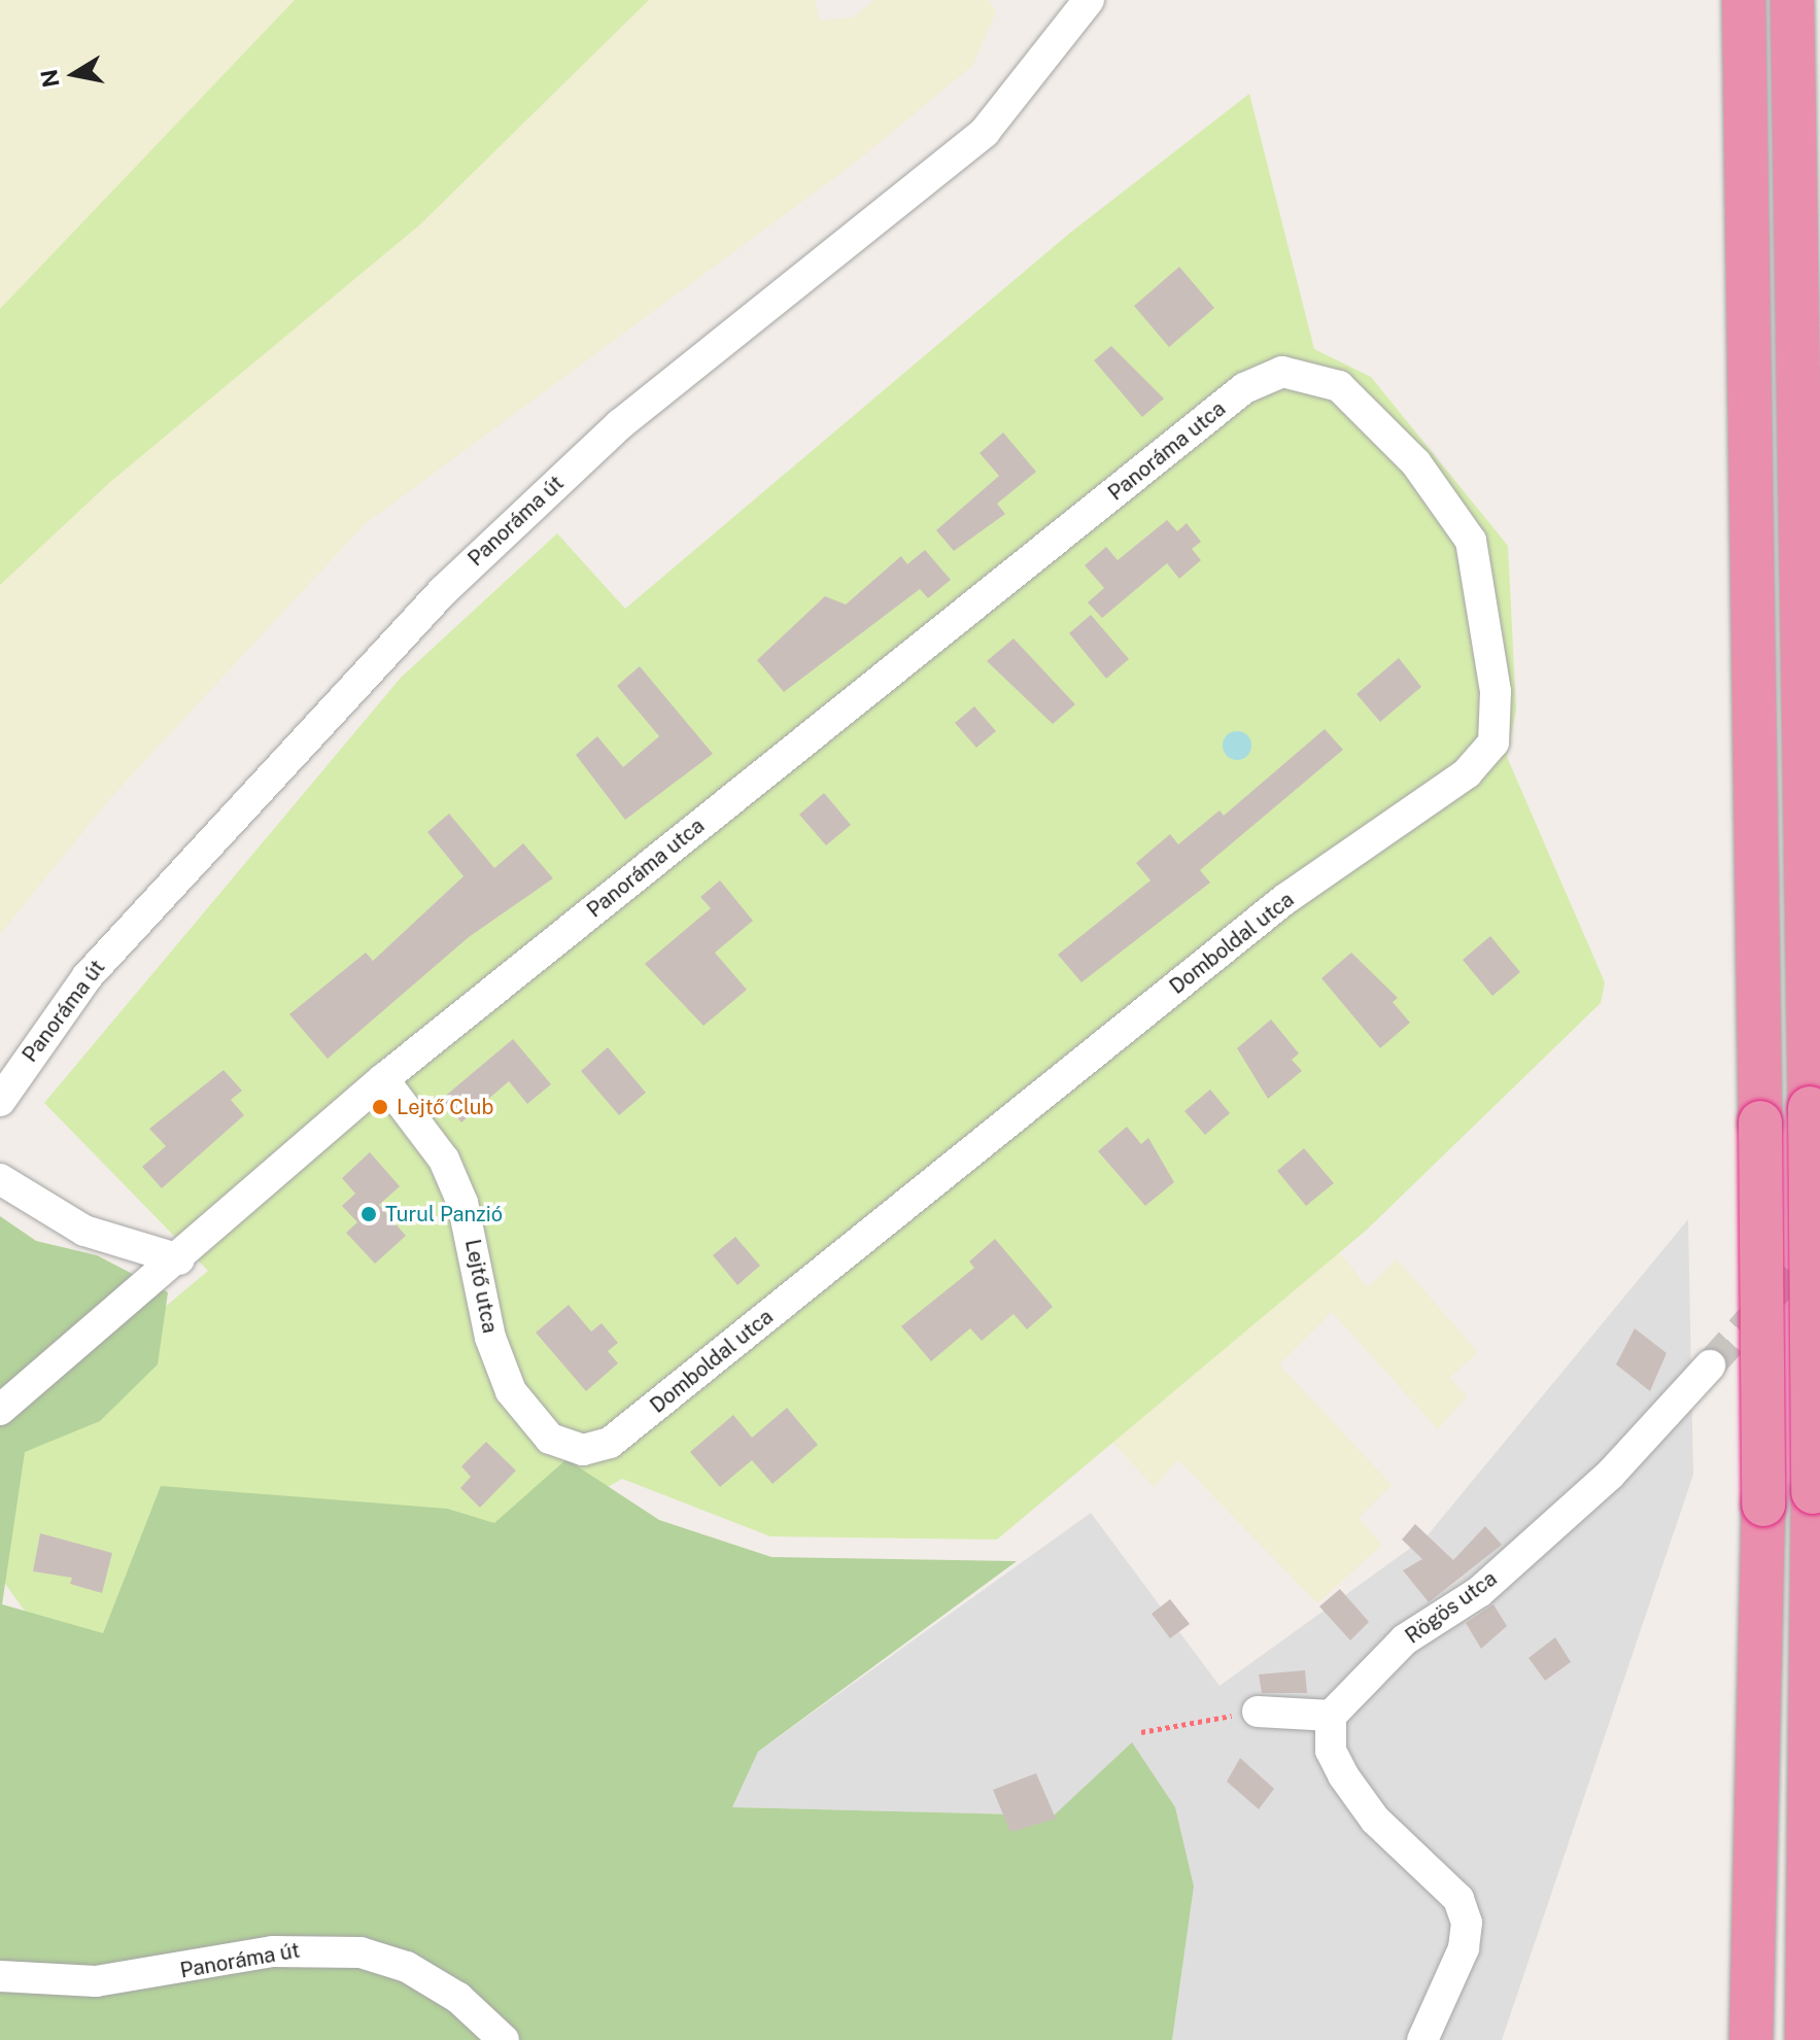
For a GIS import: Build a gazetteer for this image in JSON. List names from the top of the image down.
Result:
{
  "streets": {
    "street": [
      "Panoráma utca",
      "Panoráma út",
      "Domboldal utca",
      "Lejtő utca",
      "Rögös utca"
    ]
  },
  "crossings": [
    ["Panoráma utca", "Domboldal utca"],
    ["Panoráma utca", "Lejtő utca"],
    ["Domboldal utca", "Lejtő utca"]
  ],
  "places": ["Lejtő Club", "Turul Panzió"],
  "north": "left"
}
